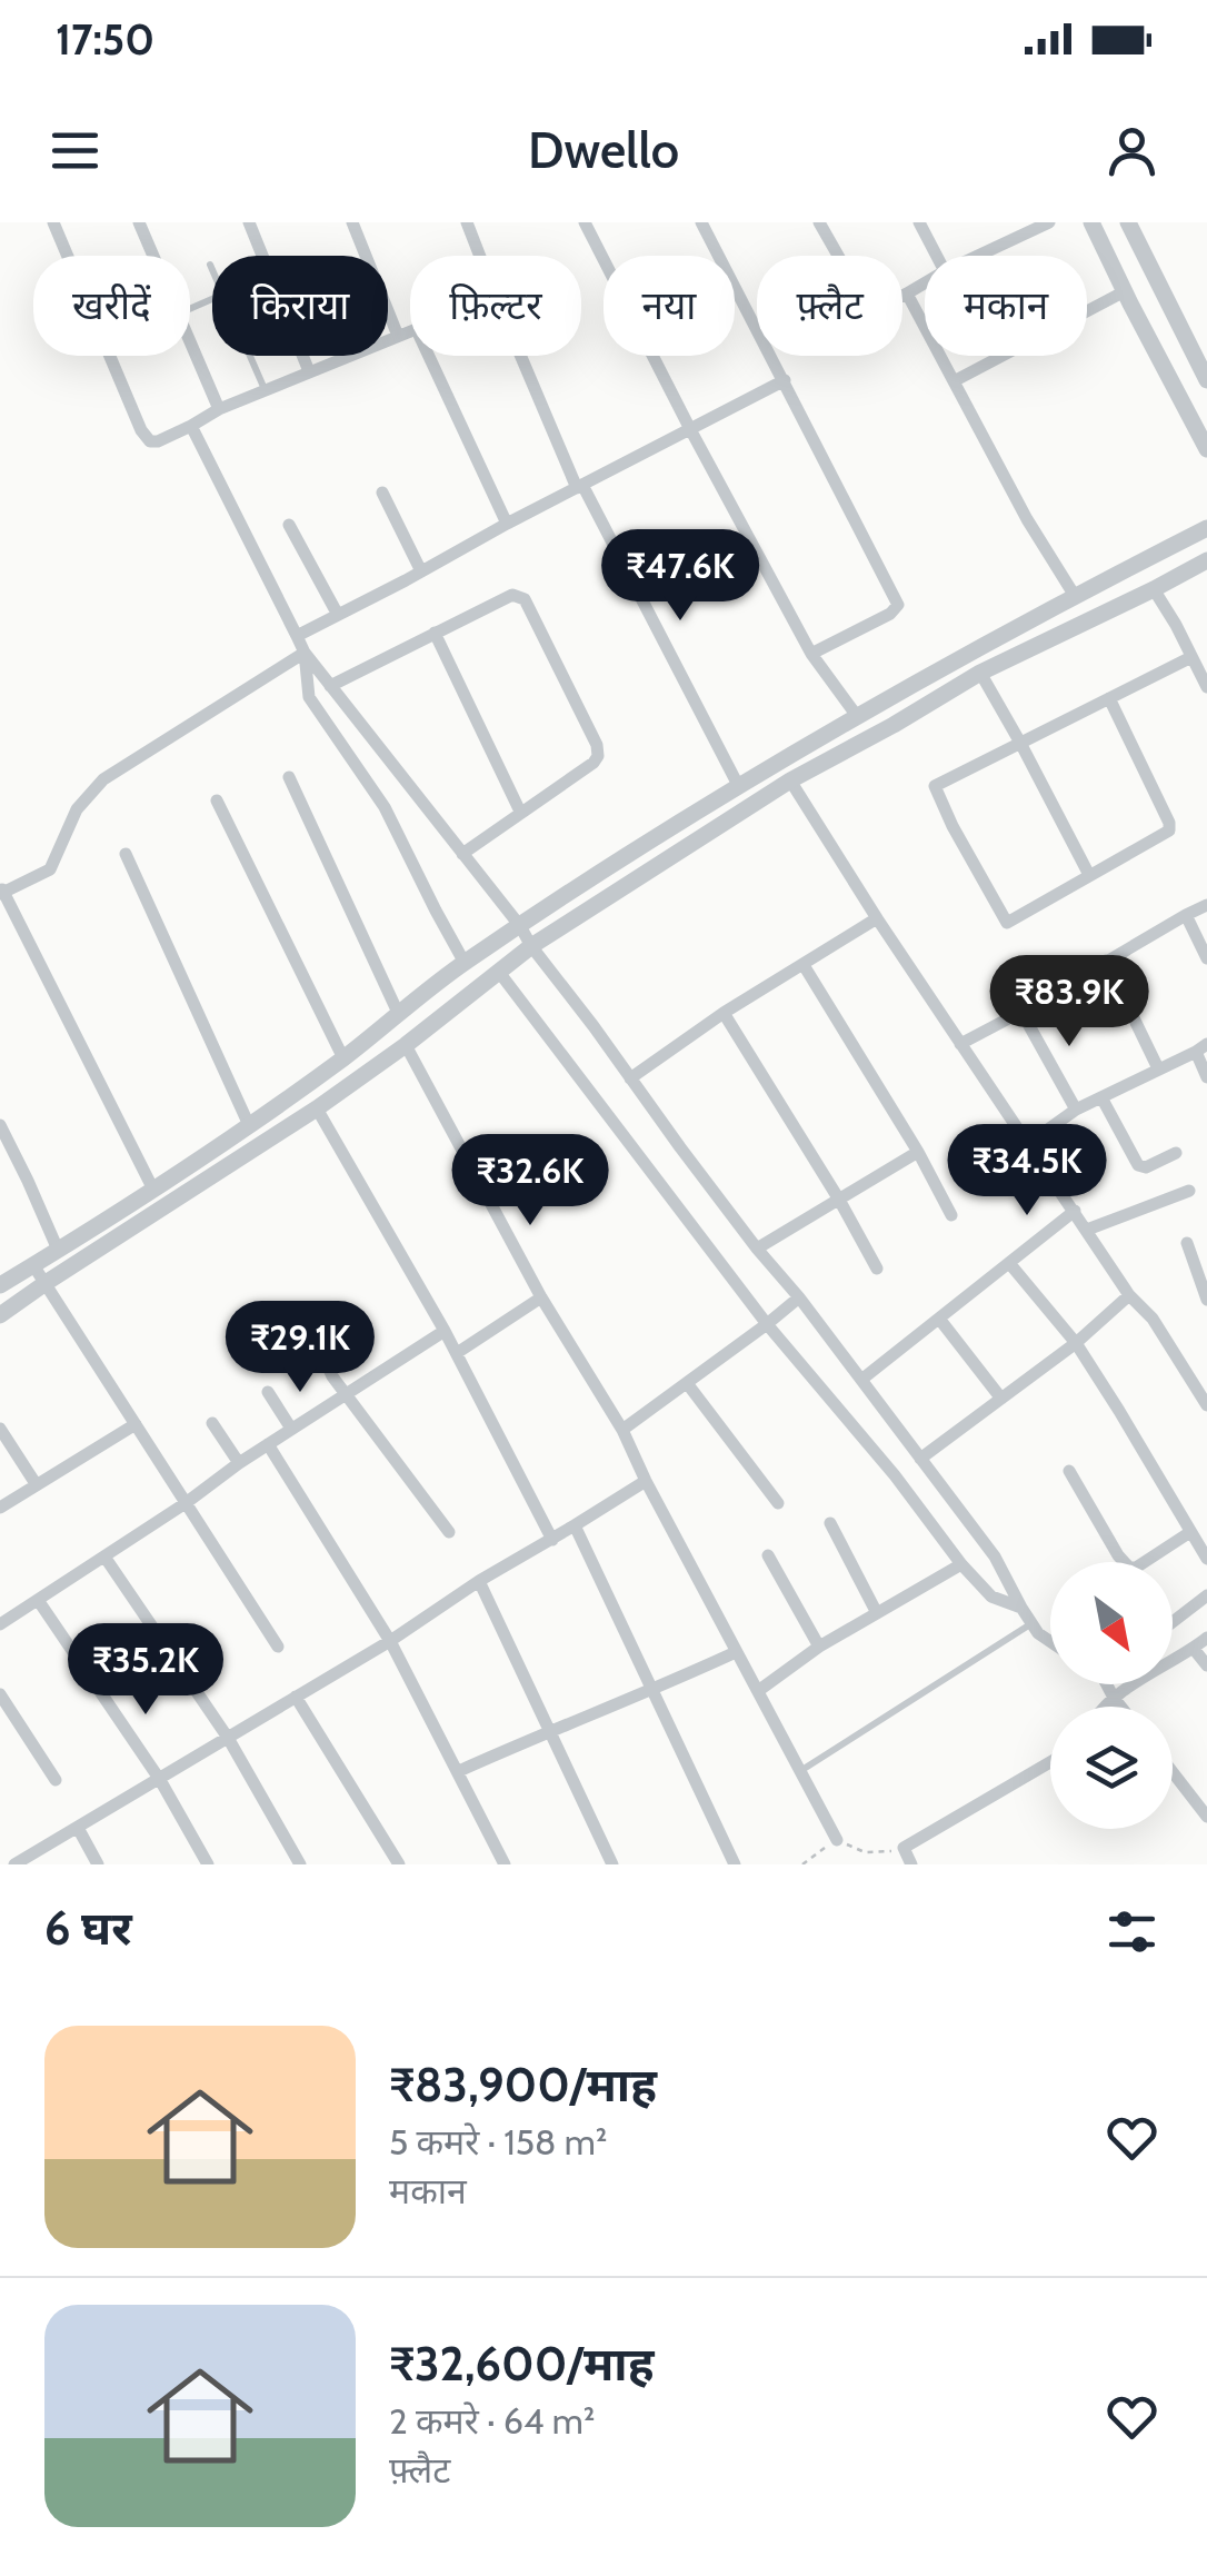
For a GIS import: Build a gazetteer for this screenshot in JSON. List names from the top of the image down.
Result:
{
  "north": "bottom right",
  "page": {
    "status": "17:50",
    "header": "Dwello",
    "chip": [
      "खरीदें",
      "किराया",
      "फ़िल्टर",
      "नया",
      "फ़्लैट",
      "मकान"
    ],
    "price": [
      "₹47.6K",
      "₹83.9K",
      "₹34.5K",
      "₹32.6K",
      "₹29.1K",
      "₹35.2K"
    ],
    "heading": "6 घर",
    "list": [
      {
        "name": "₹83,900/माह",
        "note": "5 कमरे · 158 m² · मकान"
      },
      {
        "name": "₹32,600/माह",
        "note": "2 कमरे · 64 m² · फ़्लैट"
      }
    ]
  }
}
